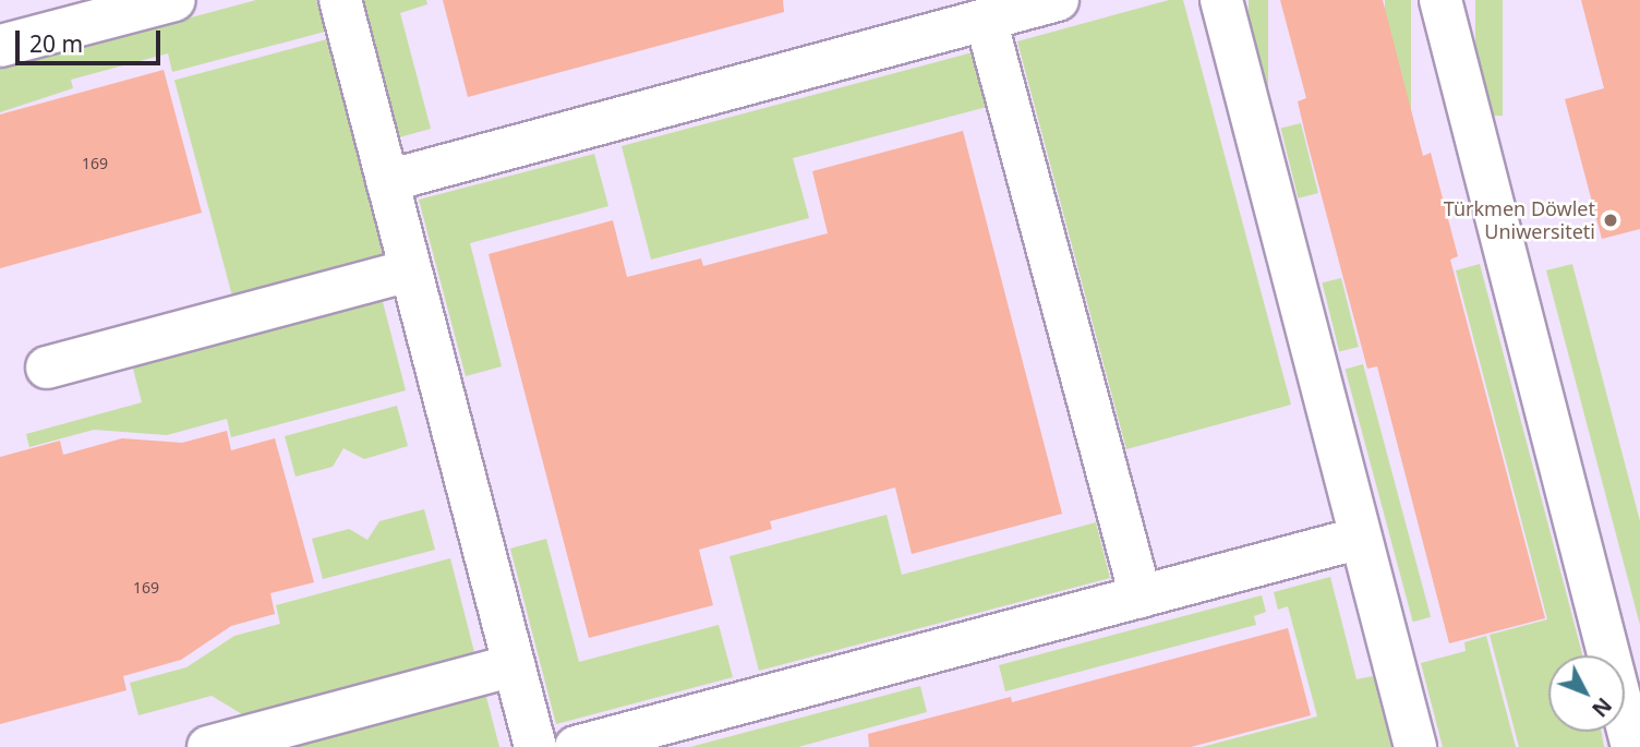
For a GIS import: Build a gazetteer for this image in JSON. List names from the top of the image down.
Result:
{
  "places": ["Türkmen Döwlet Uniwersiteti"],
  "house_numbers": ["169", "169"],
  "scale_bar": "20 m",
  "north": "bottom right"
}
